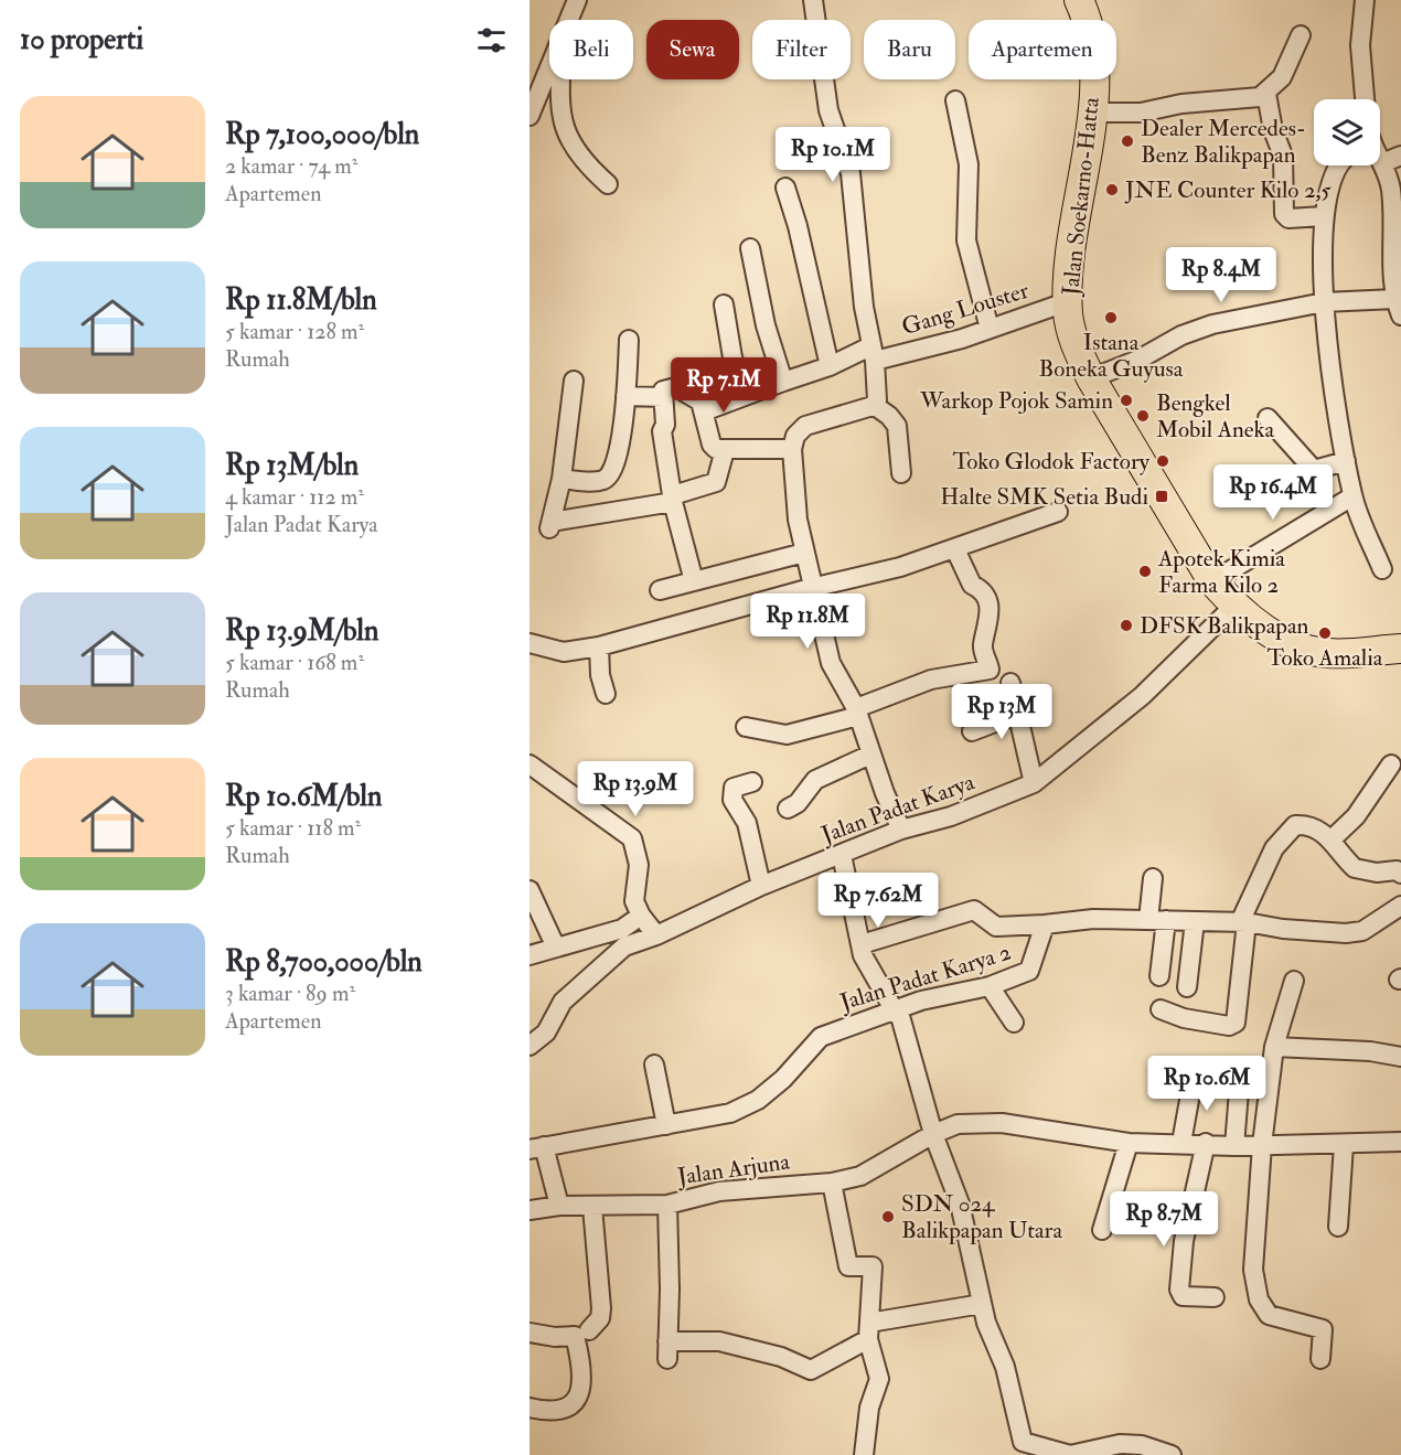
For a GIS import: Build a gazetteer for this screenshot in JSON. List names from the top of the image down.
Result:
{
  "streets": {
    "highway": ["Jalan Soekarno-Hatta"],
    "street": [
      "Gang Louster",
      "Jalan Padat Karya",
      "Jalan Padat Karya 2",
      "Jalan Arjuna"
    ]
  },
  "crossings": [
    ["Jalan Soekarno-Hatta", "Gang Louster"],
    ["Jalan Soekarno-Hatta", "Jalan Padat Karya"]
  ],
  "places": {
    "other": [
      "Dealer Mercedes- Benz Balikpapan",
      "JNE Counter Kilo 2,5",
      "Istana Boneka Guyusa",
      "Warkop Pojok Samin",
      "Bengkel Mobil Aneka",
      "Toko Glodok Factory",
      "Apotek Kimia Farma Kilo 2",
      "DFSK Balikpapan",
      "Toko Amalia",
      "SDN 024 Balikpapan Utara"
    ],
    "transit": ["Halte SMK Setia Budi"]
  },
  "page": {
    "heading": "10 properti",
    "chip": [
      "Beli",
      "Sewa",
      "Filter",
      "Baru",
      "Apartemen"
    ],
    "list": [
      {
        "name": "Rp 7,100,000/bln",
        "note": "2 kamar · 74 m² · Apartemen"
      },
      {
        "name": "Rp 11.8M/bln",
        "note": "5 kamar · 128 m² · Rumah"
      },
      {
        "name": "Rp 13M/bln",
        "note": "4 kamar · 112 m² · Jalan Padat Karya"
      },
      {
        "name": "Rp 13.9M/bln",
        "note": "5 kamar · 168 m² · Rumah"
      },
      {
        "name": "Rp 10.6M/bln",
        "note": "5 kamar · 118 m² · Rumah"
      },
      {
        "name": "Rp 8,700,000/bln",
        "note": "3 kamar · 89 m² · Apartemen"
      }
    ],
    "price": [
      "Rp 10.1M",
      "Rp 8.4M",
      "Rp 7.1M",
      "Rp 16.4M",
      "Rp 11.8M",
      "Rp 13M",
      "Rp 13.9M",
      "Rp 7.62M",
      "Rp 10.6M",
      "Rp 8.7M"
    ]
  }
}
